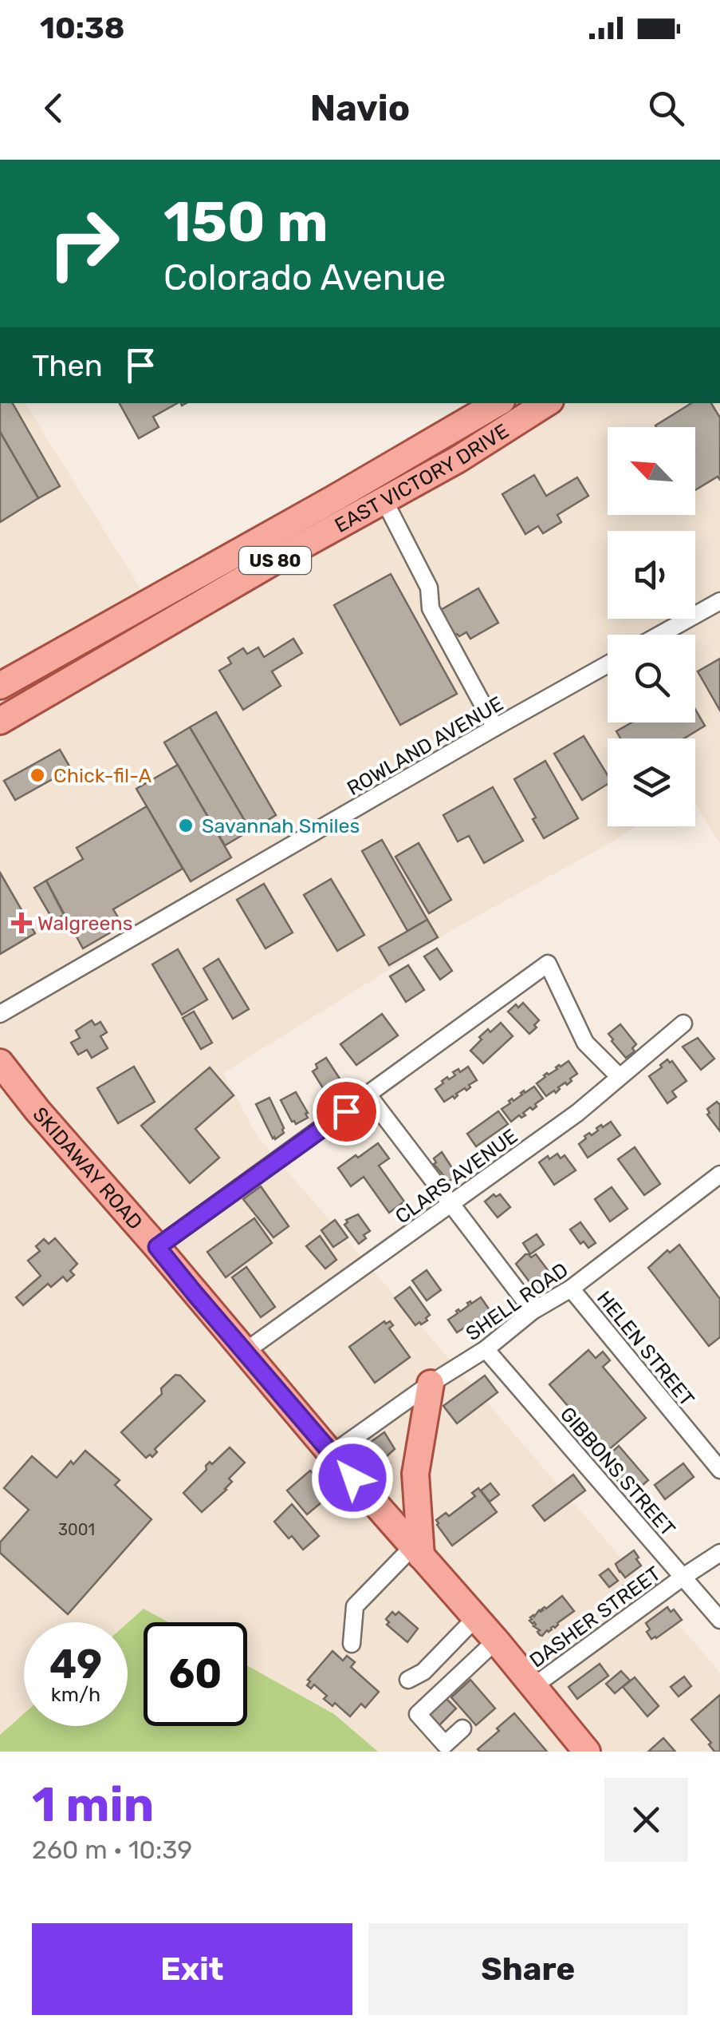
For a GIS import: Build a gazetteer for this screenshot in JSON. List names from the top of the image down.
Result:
{
  "streets": {
    "main road": ["EAST VICTORY DRIVE", "US 80", "SKIDAWAY ROAD"],
    "street": [
      "ROWLAND AVENUE",
      "CLARS AVENUE",
      "SHELL ROAD",
      "HELEN STREET",
      "GIBBONS STREET",
      "DASHER STREET"
    ]
  },
  "crossings": [
    ["SKIDAWAY ROAD", "CLARS AVENUE"],
    ["SKIDAWAY ROAD", "SHELL ROAD"],
    ["SKIDAWAY ROAD", "DASHER STREET"],
    ["SHELL ROAD", "HELEN STREET"],
    ["SHELL ROAD", "GIBBONS STREET"],
    ["GIBBONS STREET", "DASHER STREET"]
  ],
  "places": {
    "other": ["Chick-fil-A", "Savannah Smiles"],
    "health": ["Walgreens"]
  },
  "house_numbers": ["3001"],
  "north": "top left",
  "page": {
    "status": "10:38",
    "header": "Navio",
    "turn": ["150 m", "Colorado Avenue"],
    "then": "Then",
    "speed": "49 km/h",
    "limit": "60",
    "heading": ["1 min", "260 m · 10:39"],
    "buttons": ["Exit", "Share"]
  }
}
